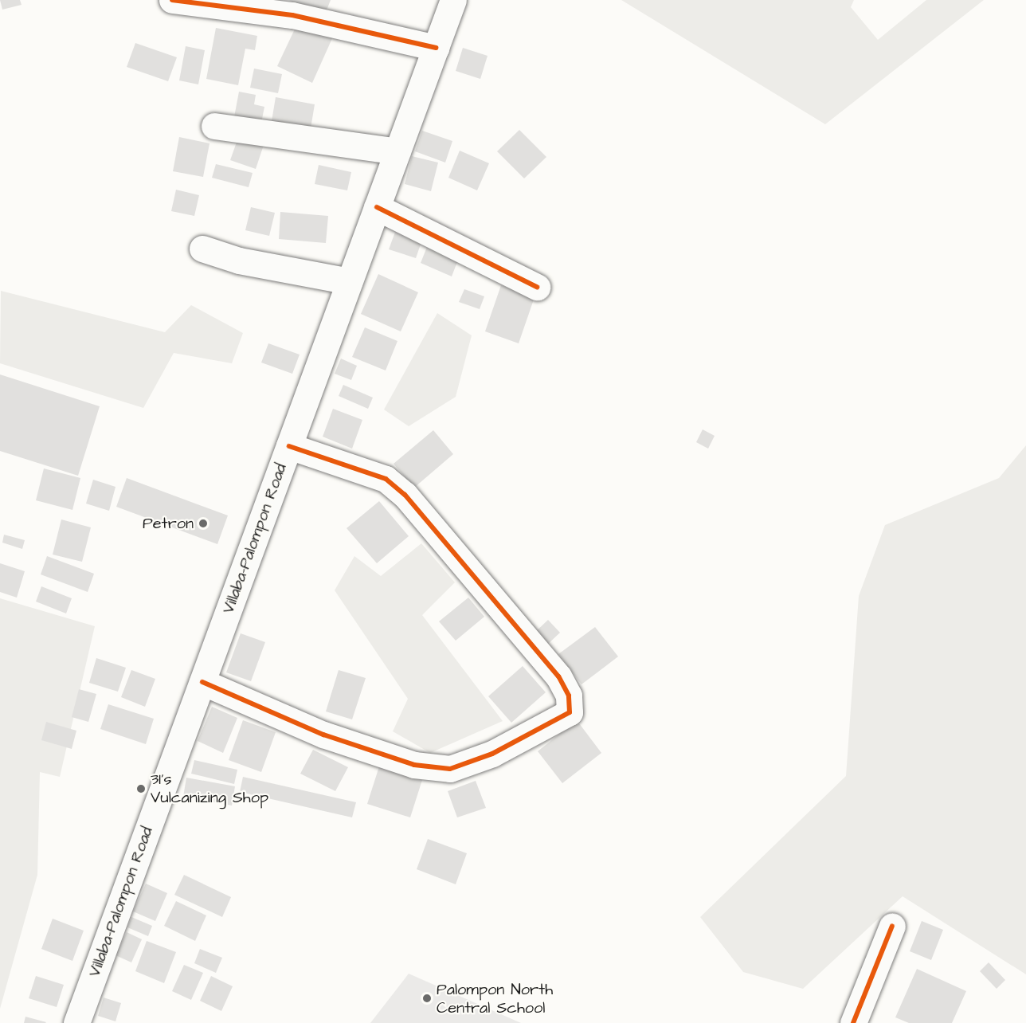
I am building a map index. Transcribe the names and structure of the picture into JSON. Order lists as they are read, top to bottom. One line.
{"streets":{"street":["Villaba-Palompon Road"]},"places":["Petron","3I's Vulcanizing Shop","Palompon North Central School"]}
